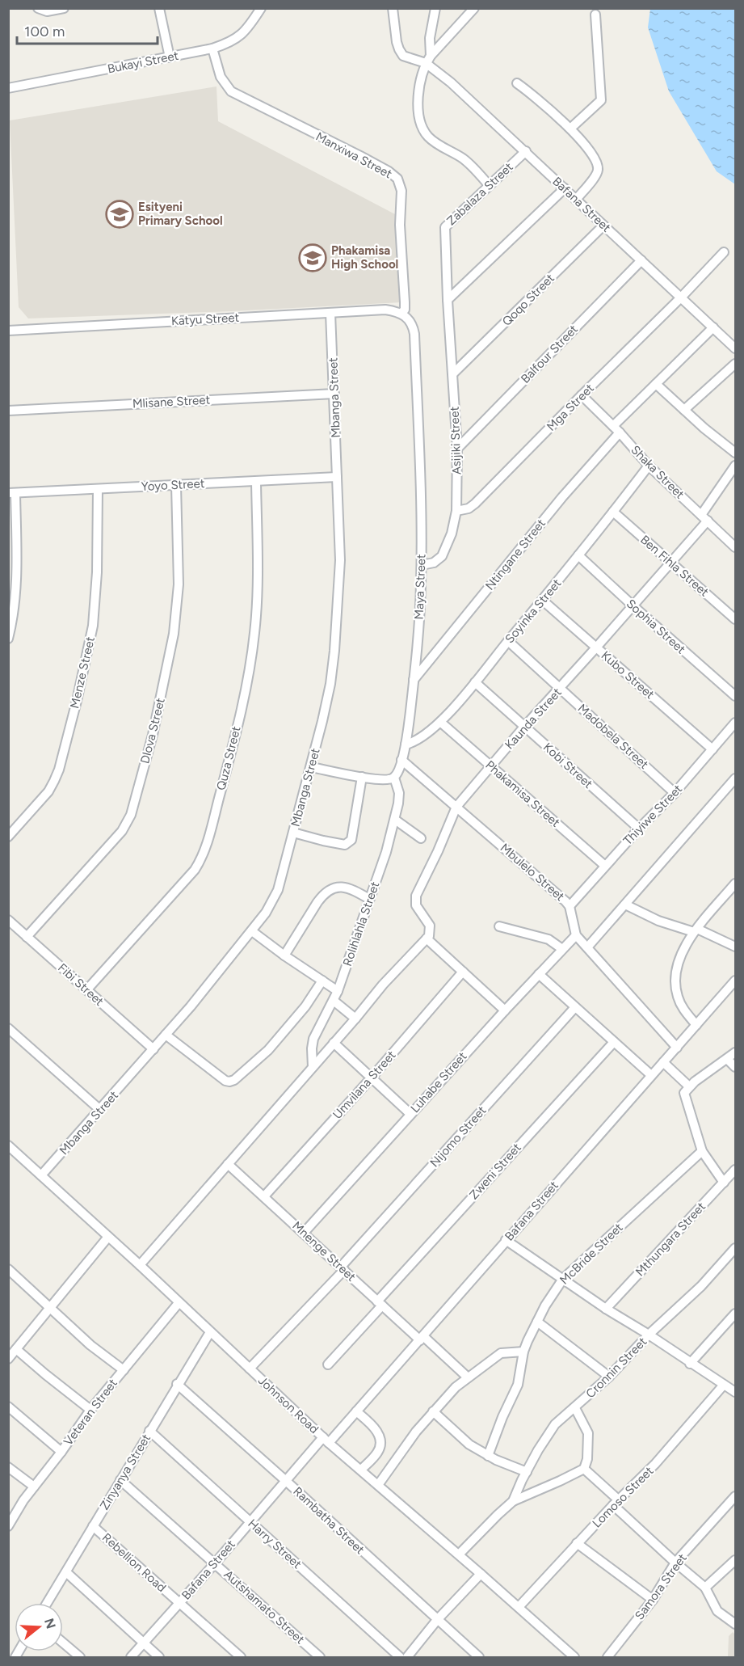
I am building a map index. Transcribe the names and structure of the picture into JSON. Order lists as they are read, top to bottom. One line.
{"streets":{"street":["Bukayi Street","Manxiwa Street","Zabalaza Street","Bafana Street","Qoqo Street","Katyu Street","Balfour Street","Mbanga Street","Mlisane Street","Mga Street","Asijiki Street","Shaka Street","Yoyo Street","Ntingane Street","Ben Fihla Street","Maya Street","Soyinka Street","Sophia Street","Menze Street","Kubo Street","Kaunda Street","Dlova Street","Madobela Street","Quza Street","Kobi Street","Phakamisa Street","Thiyiwe Street","Mbulelo Street","Rolihlahla Street","Fibi Street","Luhabe Street","Umvilana Street","Nijomo Street","Zweni Street","Mthungara Street","Mnenge Street","McBride Street","Cronnin Street","Johnson Road","Veteran Street","Zinyanya Street","Lomoso Street","Rambatha Street","Harry Street","Rebellion Road","Samora Street","Autshamato Street"]},"crossings":[["Bukayi Street","Manxiwa Street"],["Manxiwa Street","Katyu Street"],["Manxiwa Street","Maya Street"],["Zabalaza Street","Bafana Street"],["Zabalaza Street","Asijiki Street"],["Bafana Street","Qoqo Street"],["Bafana Street","Balfour Street"],["Bafana Street","Mga Street"],["Bafana Street","Ntingane Street"],["Bafana Street","Mnenge Street"],["Bafana Street","Johnson Road"],["Bafana Street","Rambatha Street"],["Bafana Street","Harry Street"],["Bafana Street","Rebellion Road"],["Bafana Street","Autshamato Street"],["Qoqo Street","Asijiki Street"],["Katyu Street","Mbanga Street"],["Katyu Street","Maya Street"],["Balfour Street","Asijiki Street"],["Mbanga Street","Mlisane Street"],["Mbanga Street","Yoyo Street"],["Mbanga Street","Fibi Street"],["Mbanga Street","Johnson Road"],["Mga Street","Asijiki Street"],["Mga Street","Shaka Street"],["Asijiki Street","Maya Street"],["Shaka Street","Ntingane Street"],["Shaka Street","Soyinka Street"],["Shaka Street","Kaunda Street"],["Yoyo Street","Menze Street"],["Yoyo Street","Dlova Street"],["Yoyo Street","Quza Street"],["Ntingane Street","Maya Street"],["Ben Fihla Street","Soyinka Street"],["Ben Fihla Street","Kaunda Street"],["Maya Street","Soyinka Street"],["Maya Street","Mbulelo Street"],["Maya Street","Rolihlahla Street"],["Soyinka Street","Sophia Street"],["Soyinka Street","Kubo Street"],["Soyinka Street","Madobela Street"],["Soyinka Street","Kobi Street"],["Soyinka Street","Phakamisa Street"],["Sophia Street","Kaunda Street"],["Kubo Street","Kaunda Street"],["Kubo Street","Thiyiwe Street"],["Kaunda Street","Madobela Street"],["Kaunda Street","Kobi Street"],["Kaunda Street","Phakamisa Street"],["Kaunda Street","Mbulelo Street"],["Dlova Street","Fibi Street"],["Madobela Street","Thiyiwe Street"],["Quza Street","Fibi Street"],["Kobi Street","Thiyiwe Street"],["Phakamisa Street","Thiyiwe Street"],["Thiyiwe Street","Mbulelo Street"],["Mbulelo Street","Luhabe Street"],["Luhabe Street","Mnenge Street"],["Umvilana Street","Mnenge Street"],["Nijomo Street","Mnenge Street"],["Nijomo Street","Johnson Road"],["Zweni Street","Mnenge Street"],["Johnson Road","Veteran Street"],["Johnson Road","Zinyanya Street"],["Johnson Road","Lomoso Street"],["Zinyanya Street","Rambatha Street"],["Zinyanya Street","Harry Street"],["Zinyanya Street","Rebellion Road"],["Zinyanya Street","Autshamato Street"]],"places":{"school or university":["Esityeni Primary School","Phakamisa High School"]},"scale_bar":"100 m","north":"right"}
